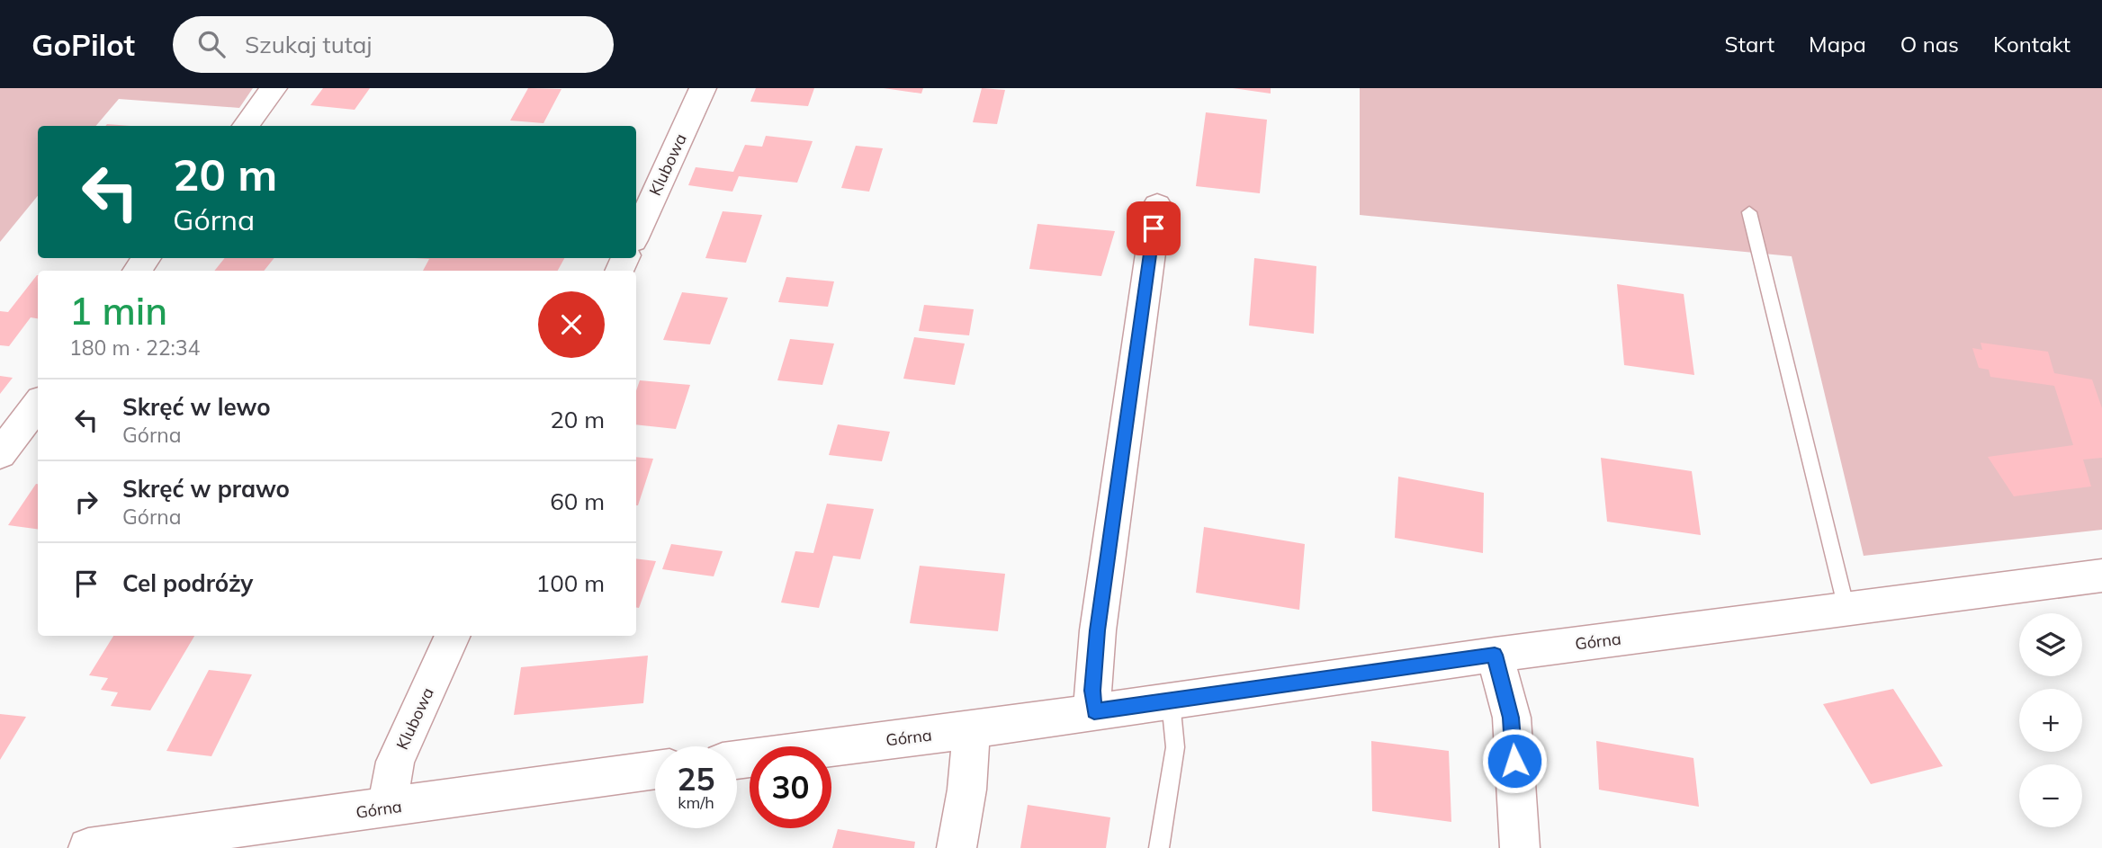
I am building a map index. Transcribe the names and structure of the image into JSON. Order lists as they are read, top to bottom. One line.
{"streets":{"street":["Klubowa","Górna"]},"crossings":[["Klubowa","Górna"]],"page":{"header":"GoPilot","search":"Szukaj tutaj","nav":["Start","Mapa","O nas","Kontakt"],"turn":["20 m","Górna"],"heading":["1 min","180 m · 22:34"],"list":[{"name":"Skręć w lewo","note":"Górna","value":"20 m"},{"name":"Skręć w prawo","note":"Górna","value":"60 m"},{"name":"Cel podróży","value":"100 m"}],"map_buttons":["+","−"],"speed":"25 km/h","limit":"30"}}
